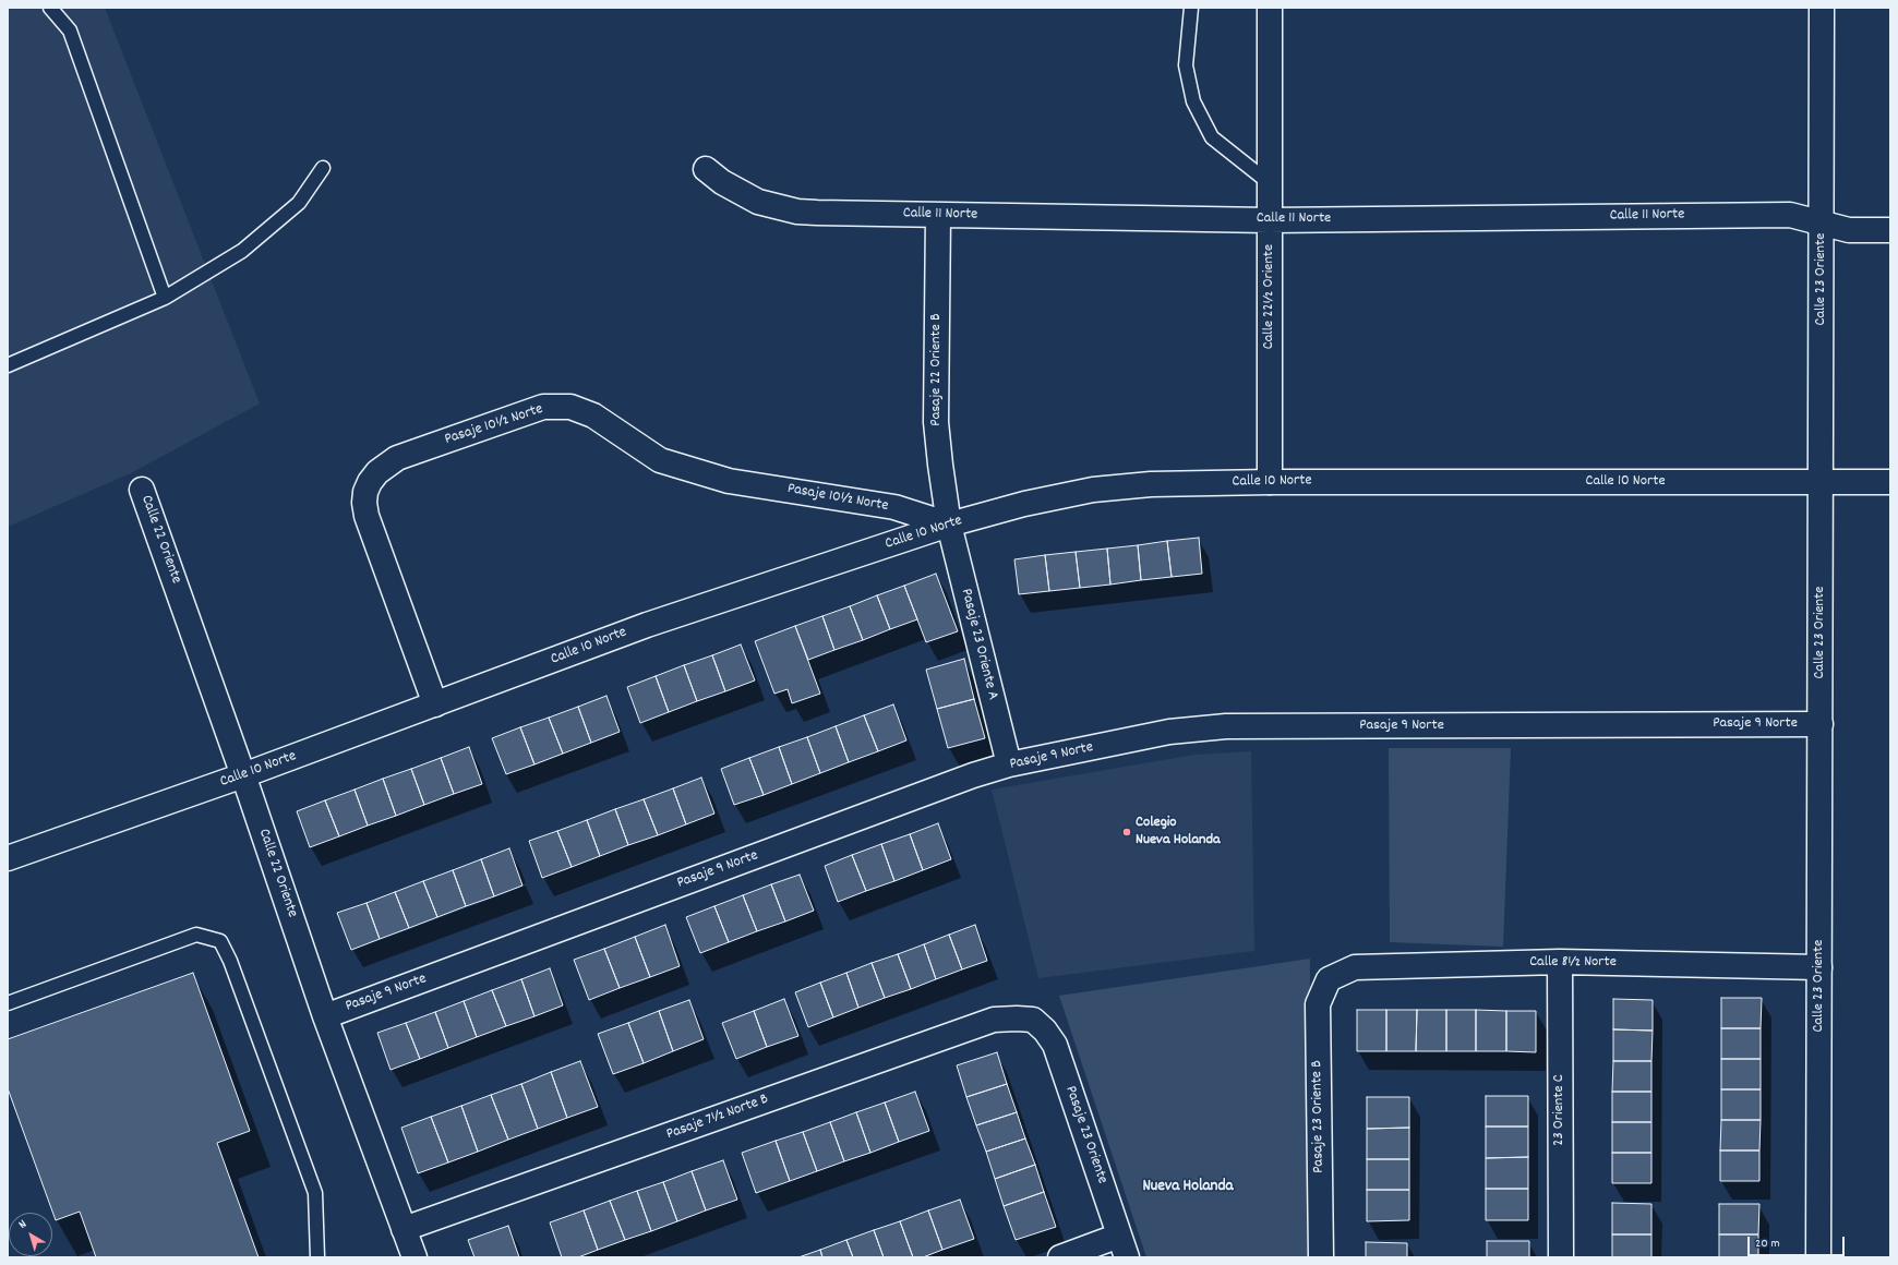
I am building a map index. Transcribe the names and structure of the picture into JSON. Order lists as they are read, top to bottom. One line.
{"streets":{"street":["Calle 11 Norte","Calle 23 Oriente","Calle 22½ Oriente","Pasaje 22 Oriente B","Pasaje 10½ Norte","Calle 10 Norte","Calle 22 Oriente","Pasaje 23 Oriente A","Pasaje 9 Norte","Calle 8½ Norte","23 Oriente C","Pasaje 23 Oriente B","Pasaje 7½ Norte B","Pasaje 23 Oriente"]},"crossings":[["Calle 11 Norte","Calle 23 Oriente"],["Calle 11 Norte","Calle 22½ Oriente"],["Calle 11 Norte","Pasaje 22 Oriente B"],["Calle 23 Oriente","Calle 10 Norte"],["Calle 23 Oriente","Pasaje 9 Norte"],["Calle 23 Oriente","Calle 8½ Norte"],["Calle 22½ Oriente","Calle 10 Norte"],["Pasaje 22 Oriente B","Pasaje 10½ Norte"],["Pasaje 22 Oriente B","Calle 10 Norte"],["Pasaje 22 Oriente B","Pasaje 23 Oriente A"],["Pasaje 10½ Norte","Calle 10 Norte"],["Pasaje 10½ Norte","Pasaje 23 Oriente A"],["Calle 10 Norte","Calle 22 Oriente"],["Calle 10 Norte","Pasaje 23 Oriente A"],["Calle 22 Oriente","Pasaje 9 Norte"],["Calle 22 Oriente","Pasaje 7½ Norte B"],["Pasaje 23 Oriente A","Pasaje 9 Norte"],["Calle 8½ Norte","23 Oriente C"],["Calle 8½ Norte","Pasaje 23 Oriente B"],["Pasaje 7½ Norte B","Pasaje 23 Oriente"]],"districts":["Nueva Holanda"],"places":["Colegio Nueva Holanda"],"scale_bar":"20 m","north":"top left"}
